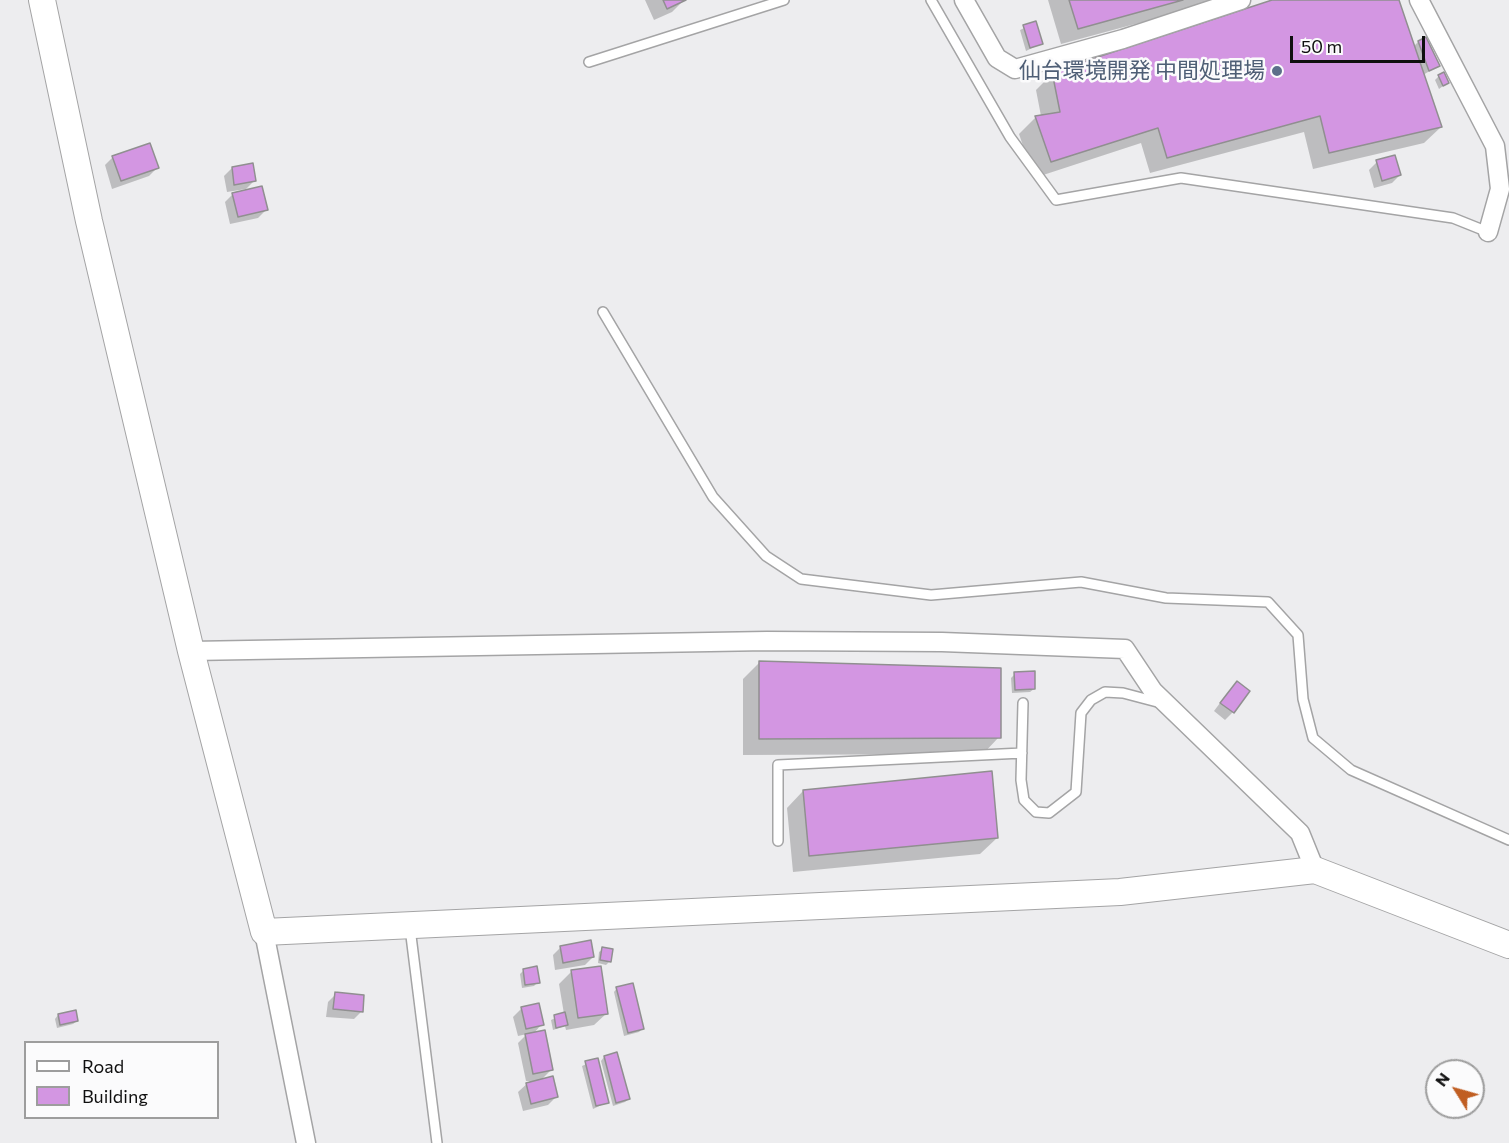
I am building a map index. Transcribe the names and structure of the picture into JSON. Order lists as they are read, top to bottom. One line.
{"places":["仙台環境開発 中間処理場"],"legend":["Road","Building"],"scale_bar":"50 m","north":"top left"}
